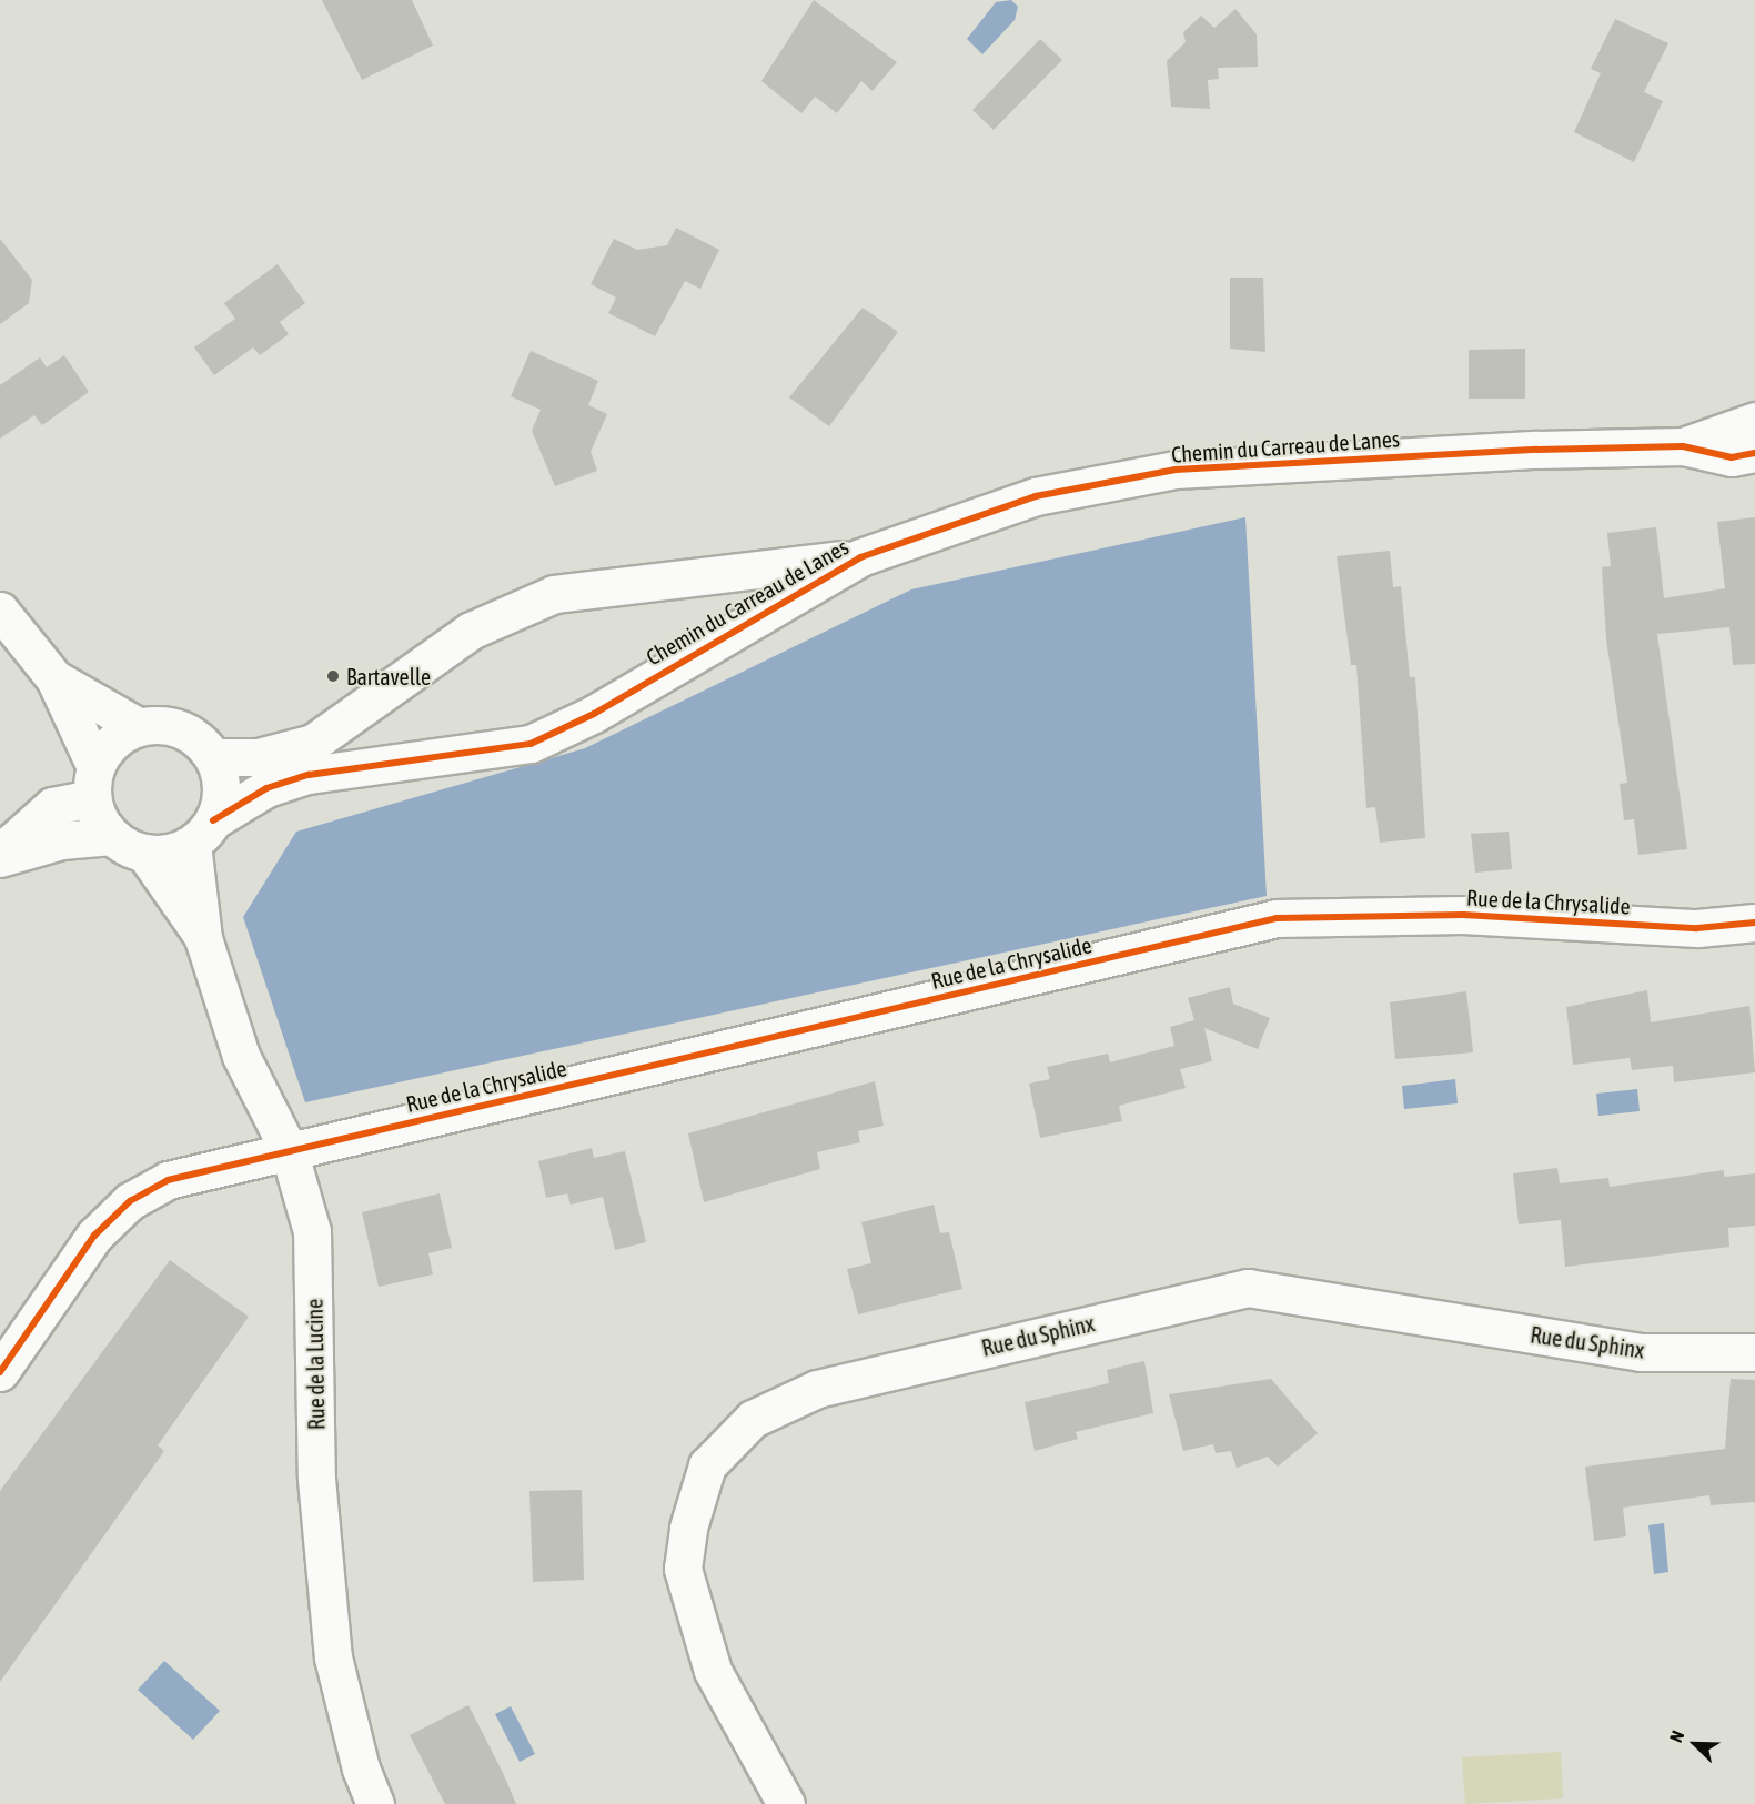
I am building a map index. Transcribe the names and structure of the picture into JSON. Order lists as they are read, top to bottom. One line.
{"streets":{"street":["Chemin du Carreau de Lanes","Rue de la Chrysalide","Rue du Sphinx","Rue de la Lucine"]},"crossings":[["Chemin du Carreau de Lanes","Rue de la Lucine"],["Rue de la Chrysalide","Rue de la Lucine"]],"places":["Bartavelle"],"north":"top left"}
